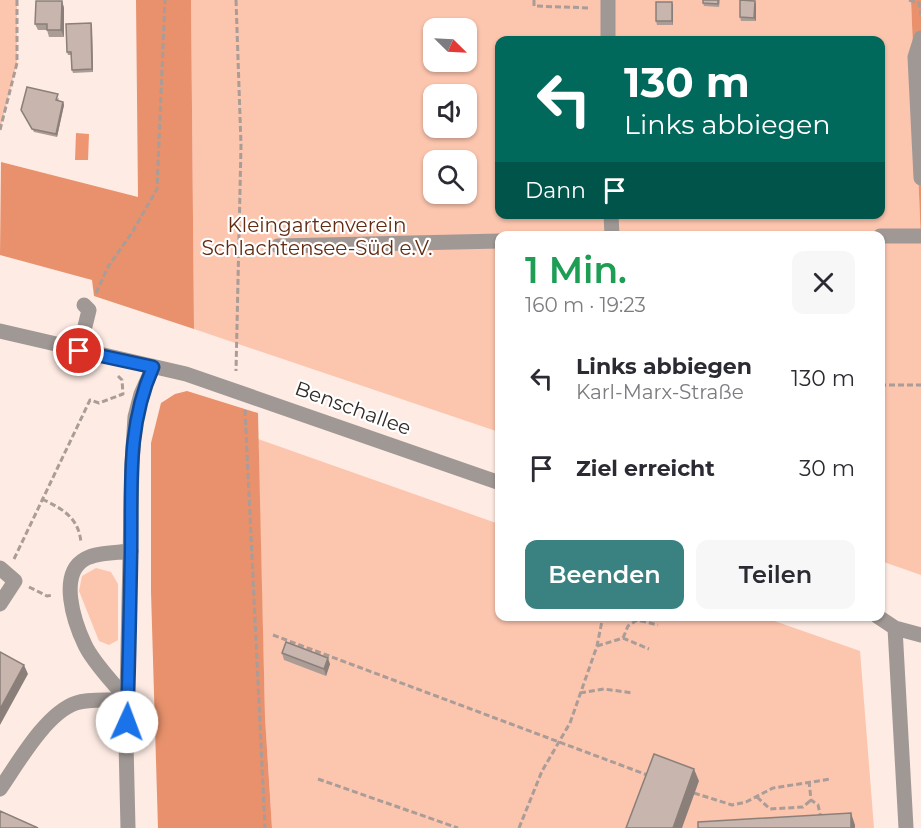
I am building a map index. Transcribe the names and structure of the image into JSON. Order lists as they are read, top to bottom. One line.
{"streets":{"street":["Benschallee"]},"parks":["Kleingartenverein Schlachtensee-Süd e.V."],"north":"bottom right","page":{"turn":["130 m","Links abbiegen"],"then":"Dann","heading":["1 Min.","160 m · 19:23"],"list":[{"name":"Links abbiegen","note":"Karl-Marx-Straße","value":"130 m"},{"name":"Ziel erreicht","value":"30 m"}],"buttons":["Beenden","Teilen"]}}
